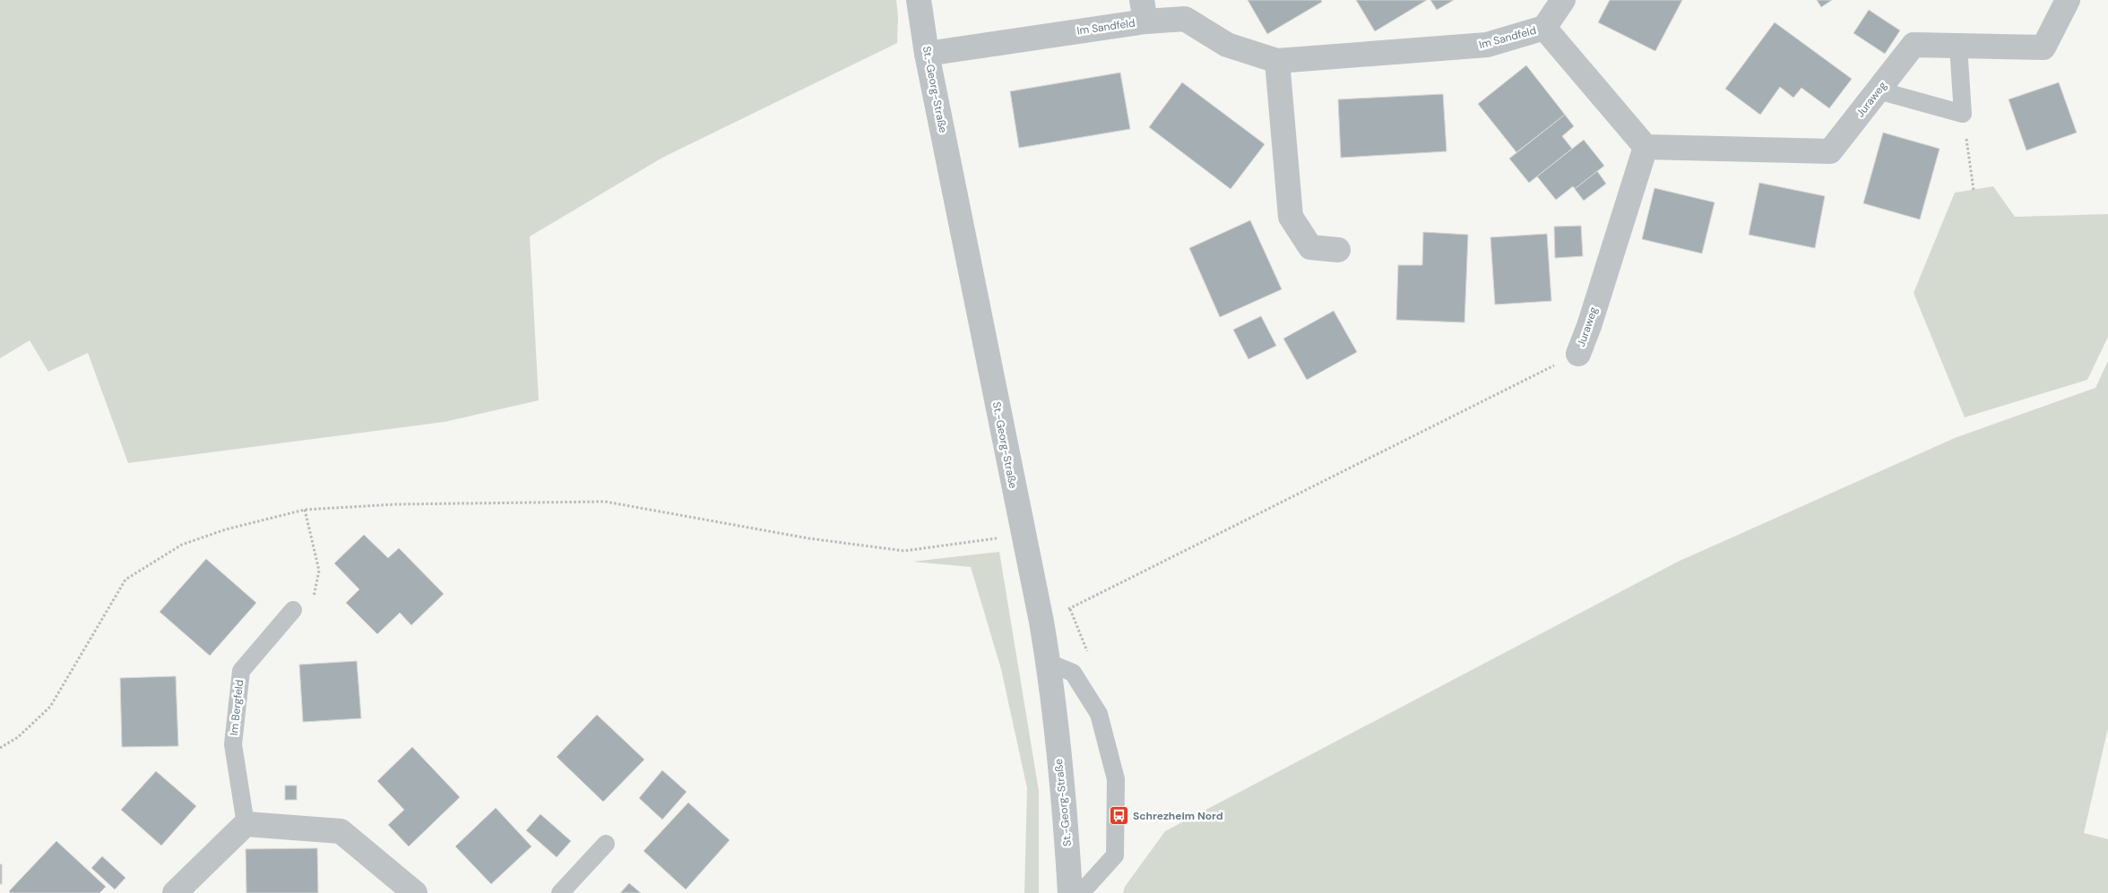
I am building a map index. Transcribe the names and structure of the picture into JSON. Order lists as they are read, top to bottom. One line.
{"streets":{"street":["Im Sandfeld","St.-Georg-Straße","Juraweg"],"lane":["Im Bergfeld"]},"crossings":[["Im Sandfeld","St.-Georg-Straße"]],"places":{"bus stop":["Schrezheim Nord"]}}
